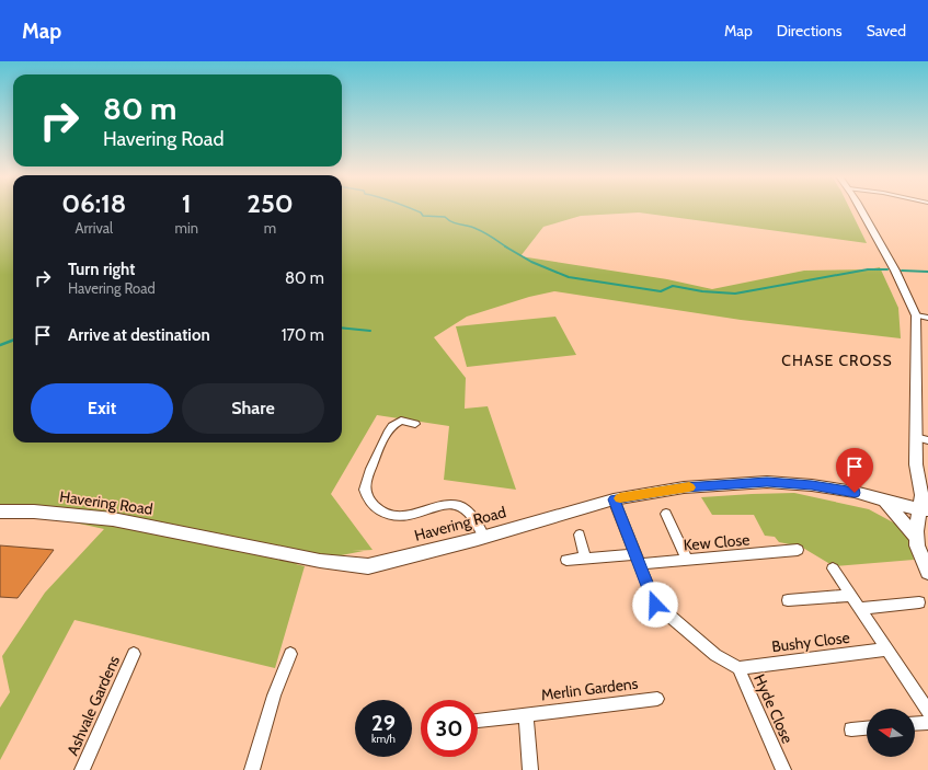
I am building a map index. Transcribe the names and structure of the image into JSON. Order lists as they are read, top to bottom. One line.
{"streets":{"main road":["Havering Road"],"street":["Kew Close","Bushy Close","Merlin Gardens","Ashvale Gardens","Hyde Close"]},"crossings":[["Havering Road","Hyde Close"],["Kew Close","Hyde Close"],["Bushy Close","Hyde Close"]],"districts":["CHASE CROSS"],"north":"left","page":{"header":"Map","nav":["Map","Directions","Saved"],"turn":["80 m","Havering Road"],"eta":["06:18","Arrival","1","min","250","m"],"list":[{"name":"Turn right","note":"Havering Road","value":"80 m"},{"name":"Arrive at destination","value":"170 m"}],"buttons":["Exit","Share"],"speed":"29 km/h","limit":"30"}}
